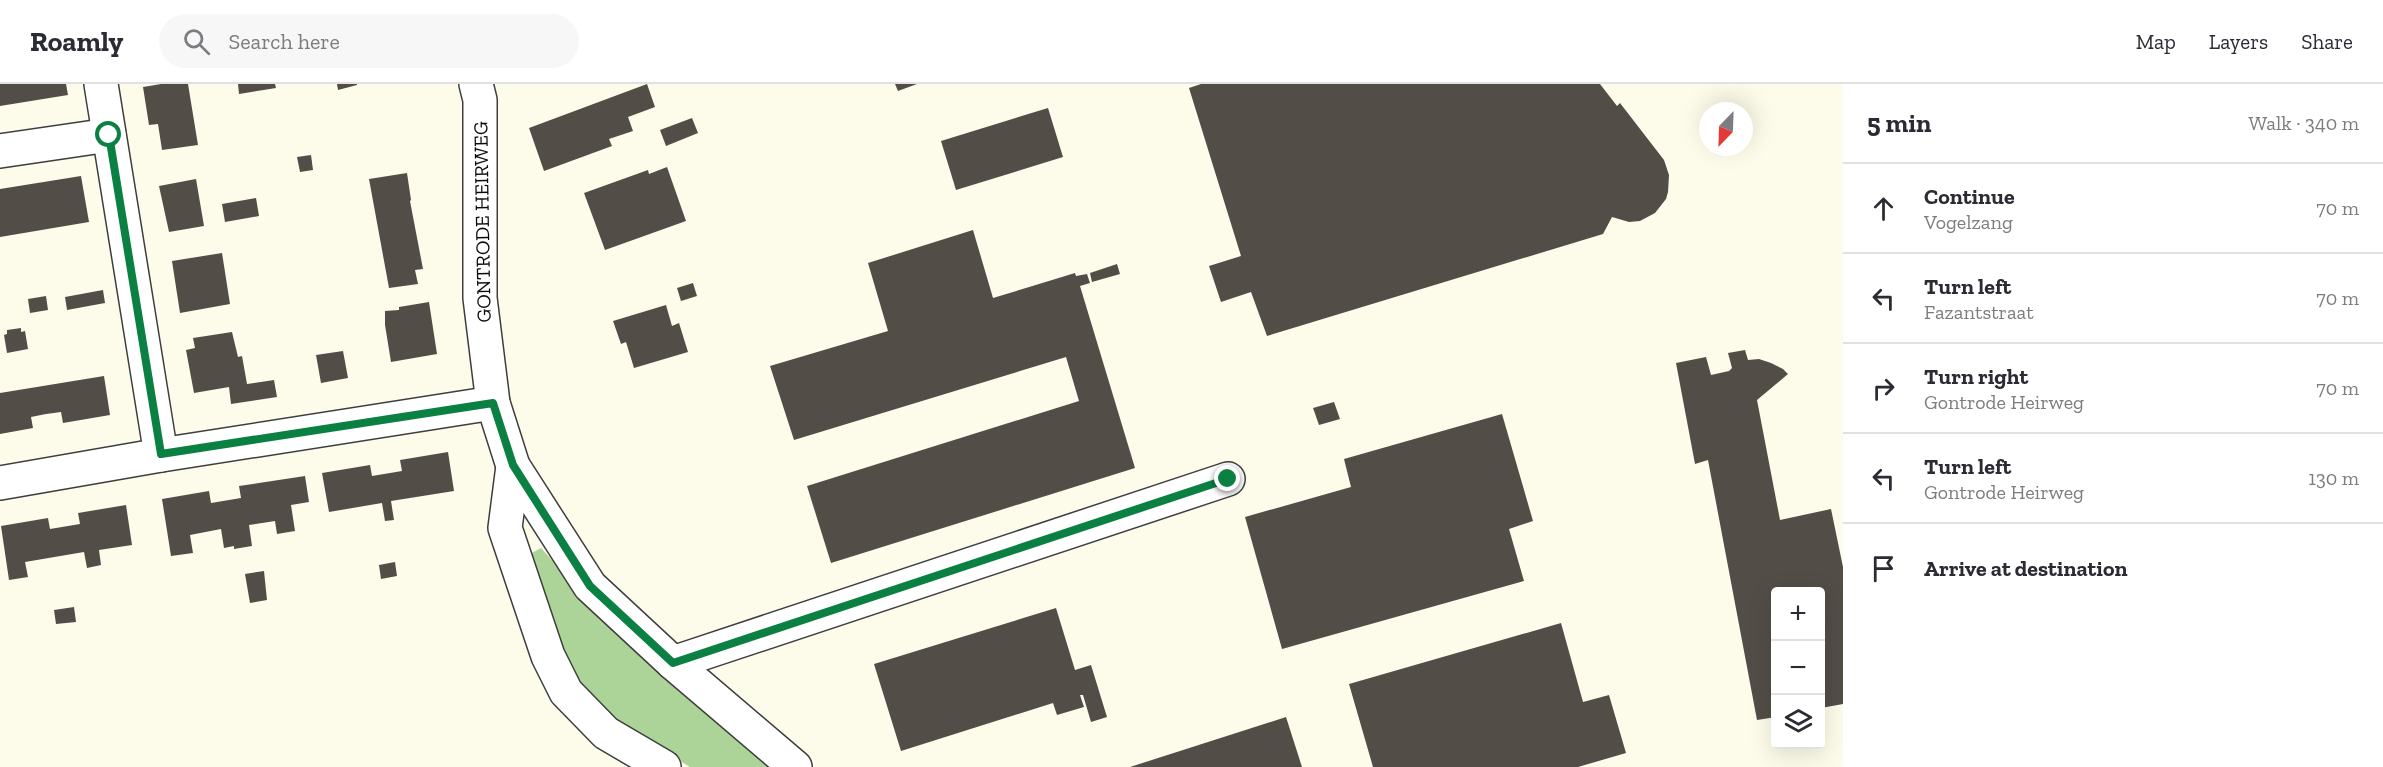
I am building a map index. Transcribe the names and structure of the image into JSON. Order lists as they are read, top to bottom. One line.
{"streets":{"street":["GONTRODE HEIRWEG"]},"north":"bottom left","page":{"header":"Roamly","search":"Search here","nav":["Map","Layers","Share"],"heading":["5 min","Walk · 340 m"],"list":[["Continue","Vogelzang","70 m"],["Turn left","Fazantstraat","70 m"],["Turn right","Gontrode Heirweg","70 m"],["Turn left","Gontrode Heirweg","130 m"],"Arrive at destination"],"map_buttons":["+","−"]}}
